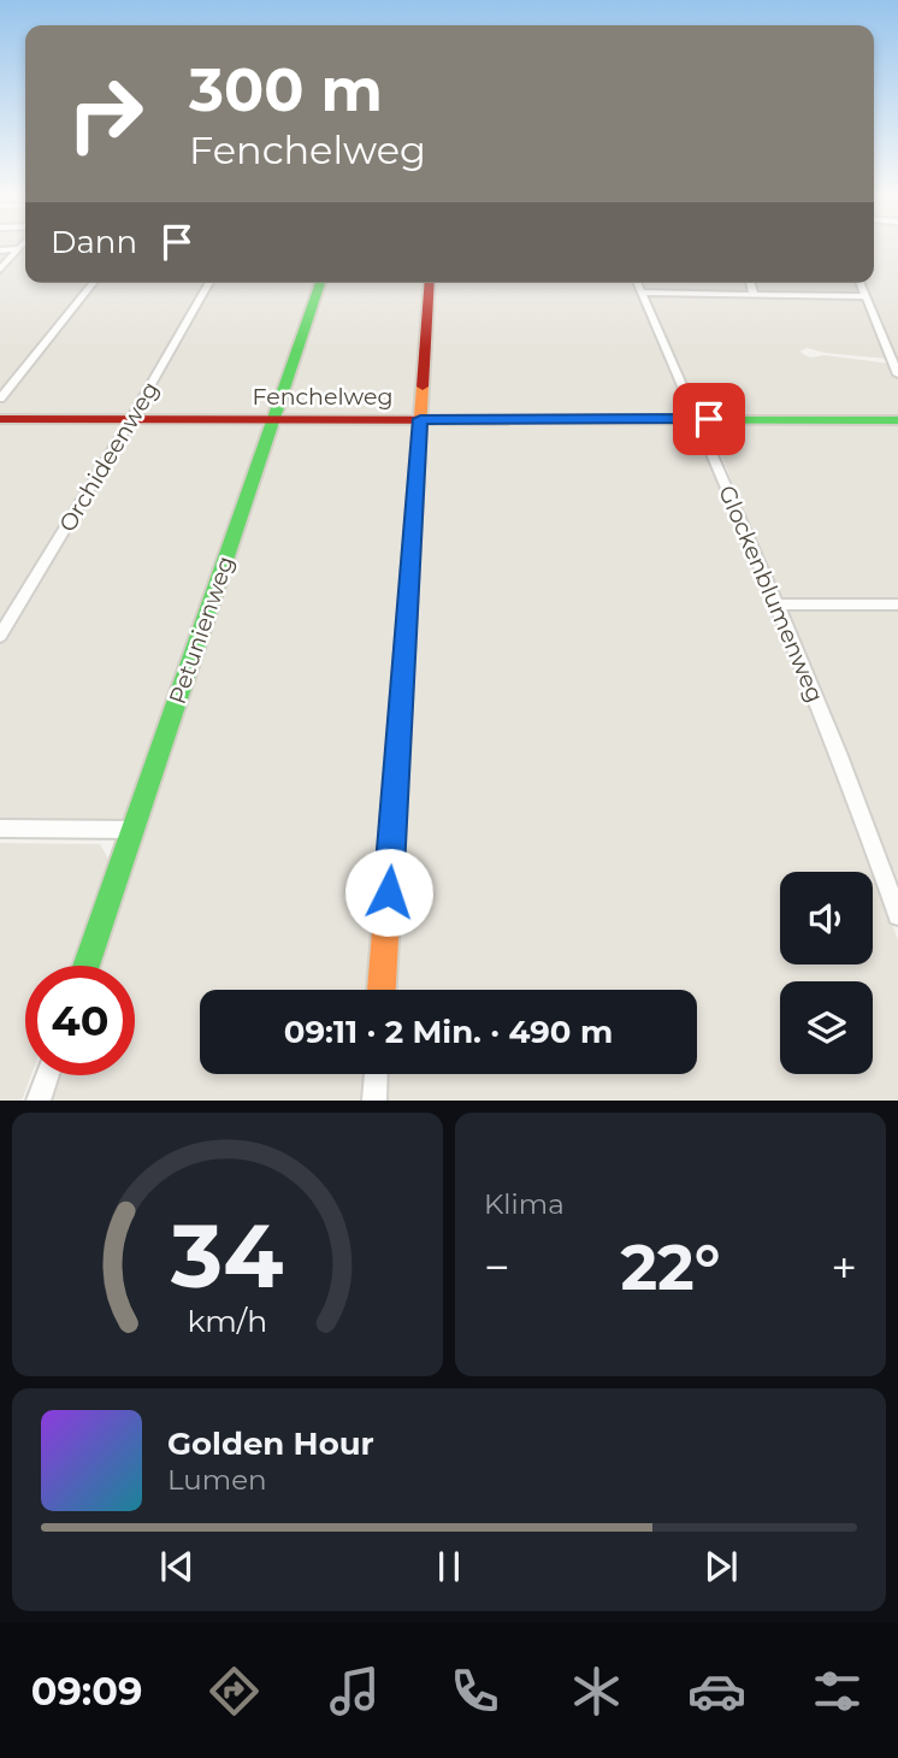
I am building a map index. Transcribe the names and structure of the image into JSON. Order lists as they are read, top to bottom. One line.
{"streets":{"street":["Fenchelweg","Orchideenweg","Glockenblumenweg","Petunienweg"]},"crossings":[["Fenchelweg","Orchideenweg"],["Fenchelweg","Glockenblumenweg"],["Fenchelweg","Petunienweg"]],"page":{"turn":["300 m","Fenchelweg"],"then":"Dann","limit":"40","trip":"09:11 · 2 Min. · 490 m","tile":"Klima","heat":["−","22°","+"],"song":["Golden Hour","Lumen"],"tabs":"09:09","gauge":["34","km/h"]}}
